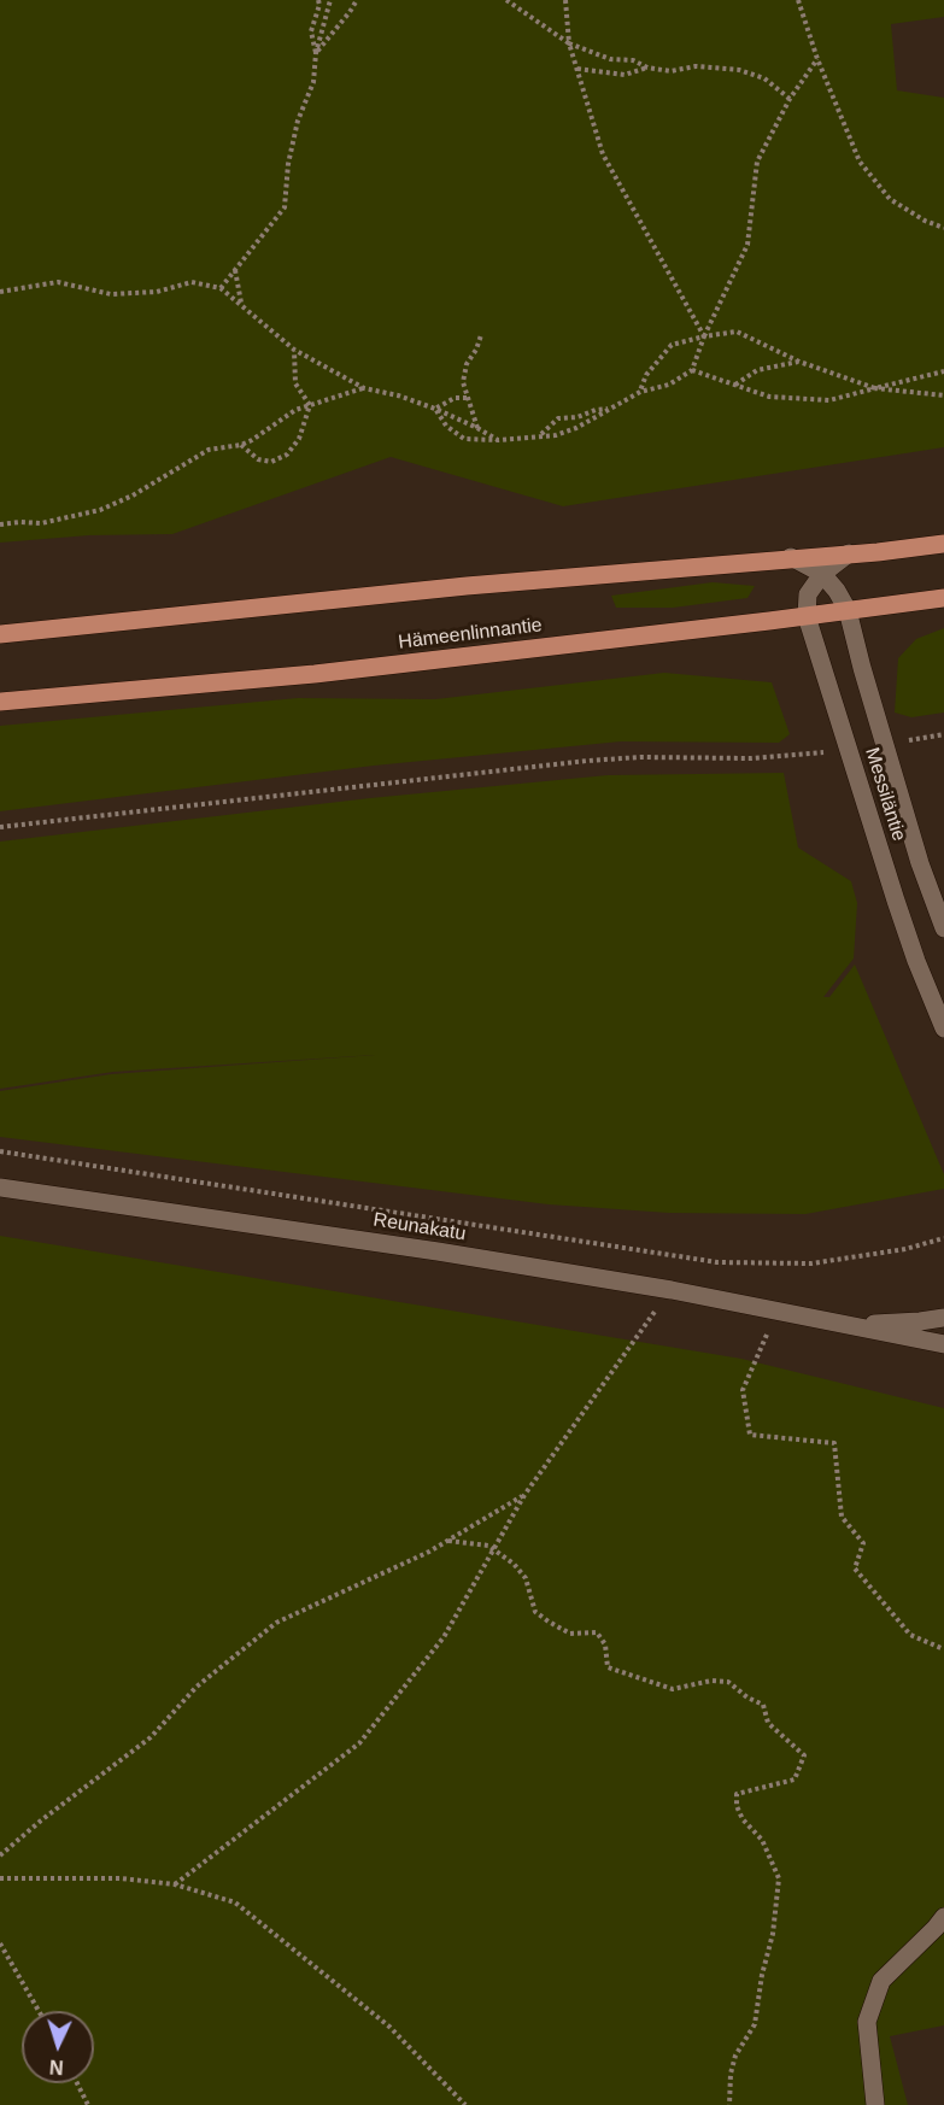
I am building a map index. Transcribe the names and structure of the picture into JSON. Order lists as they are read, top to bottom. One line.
{"streets":{"main road":["Hämeenlinnantie"],"street":["Messiläntie","Reunakatu"]},"crossings":[["Hämeenlinnantie","Messiläntie"]],"north":"bottom"}
